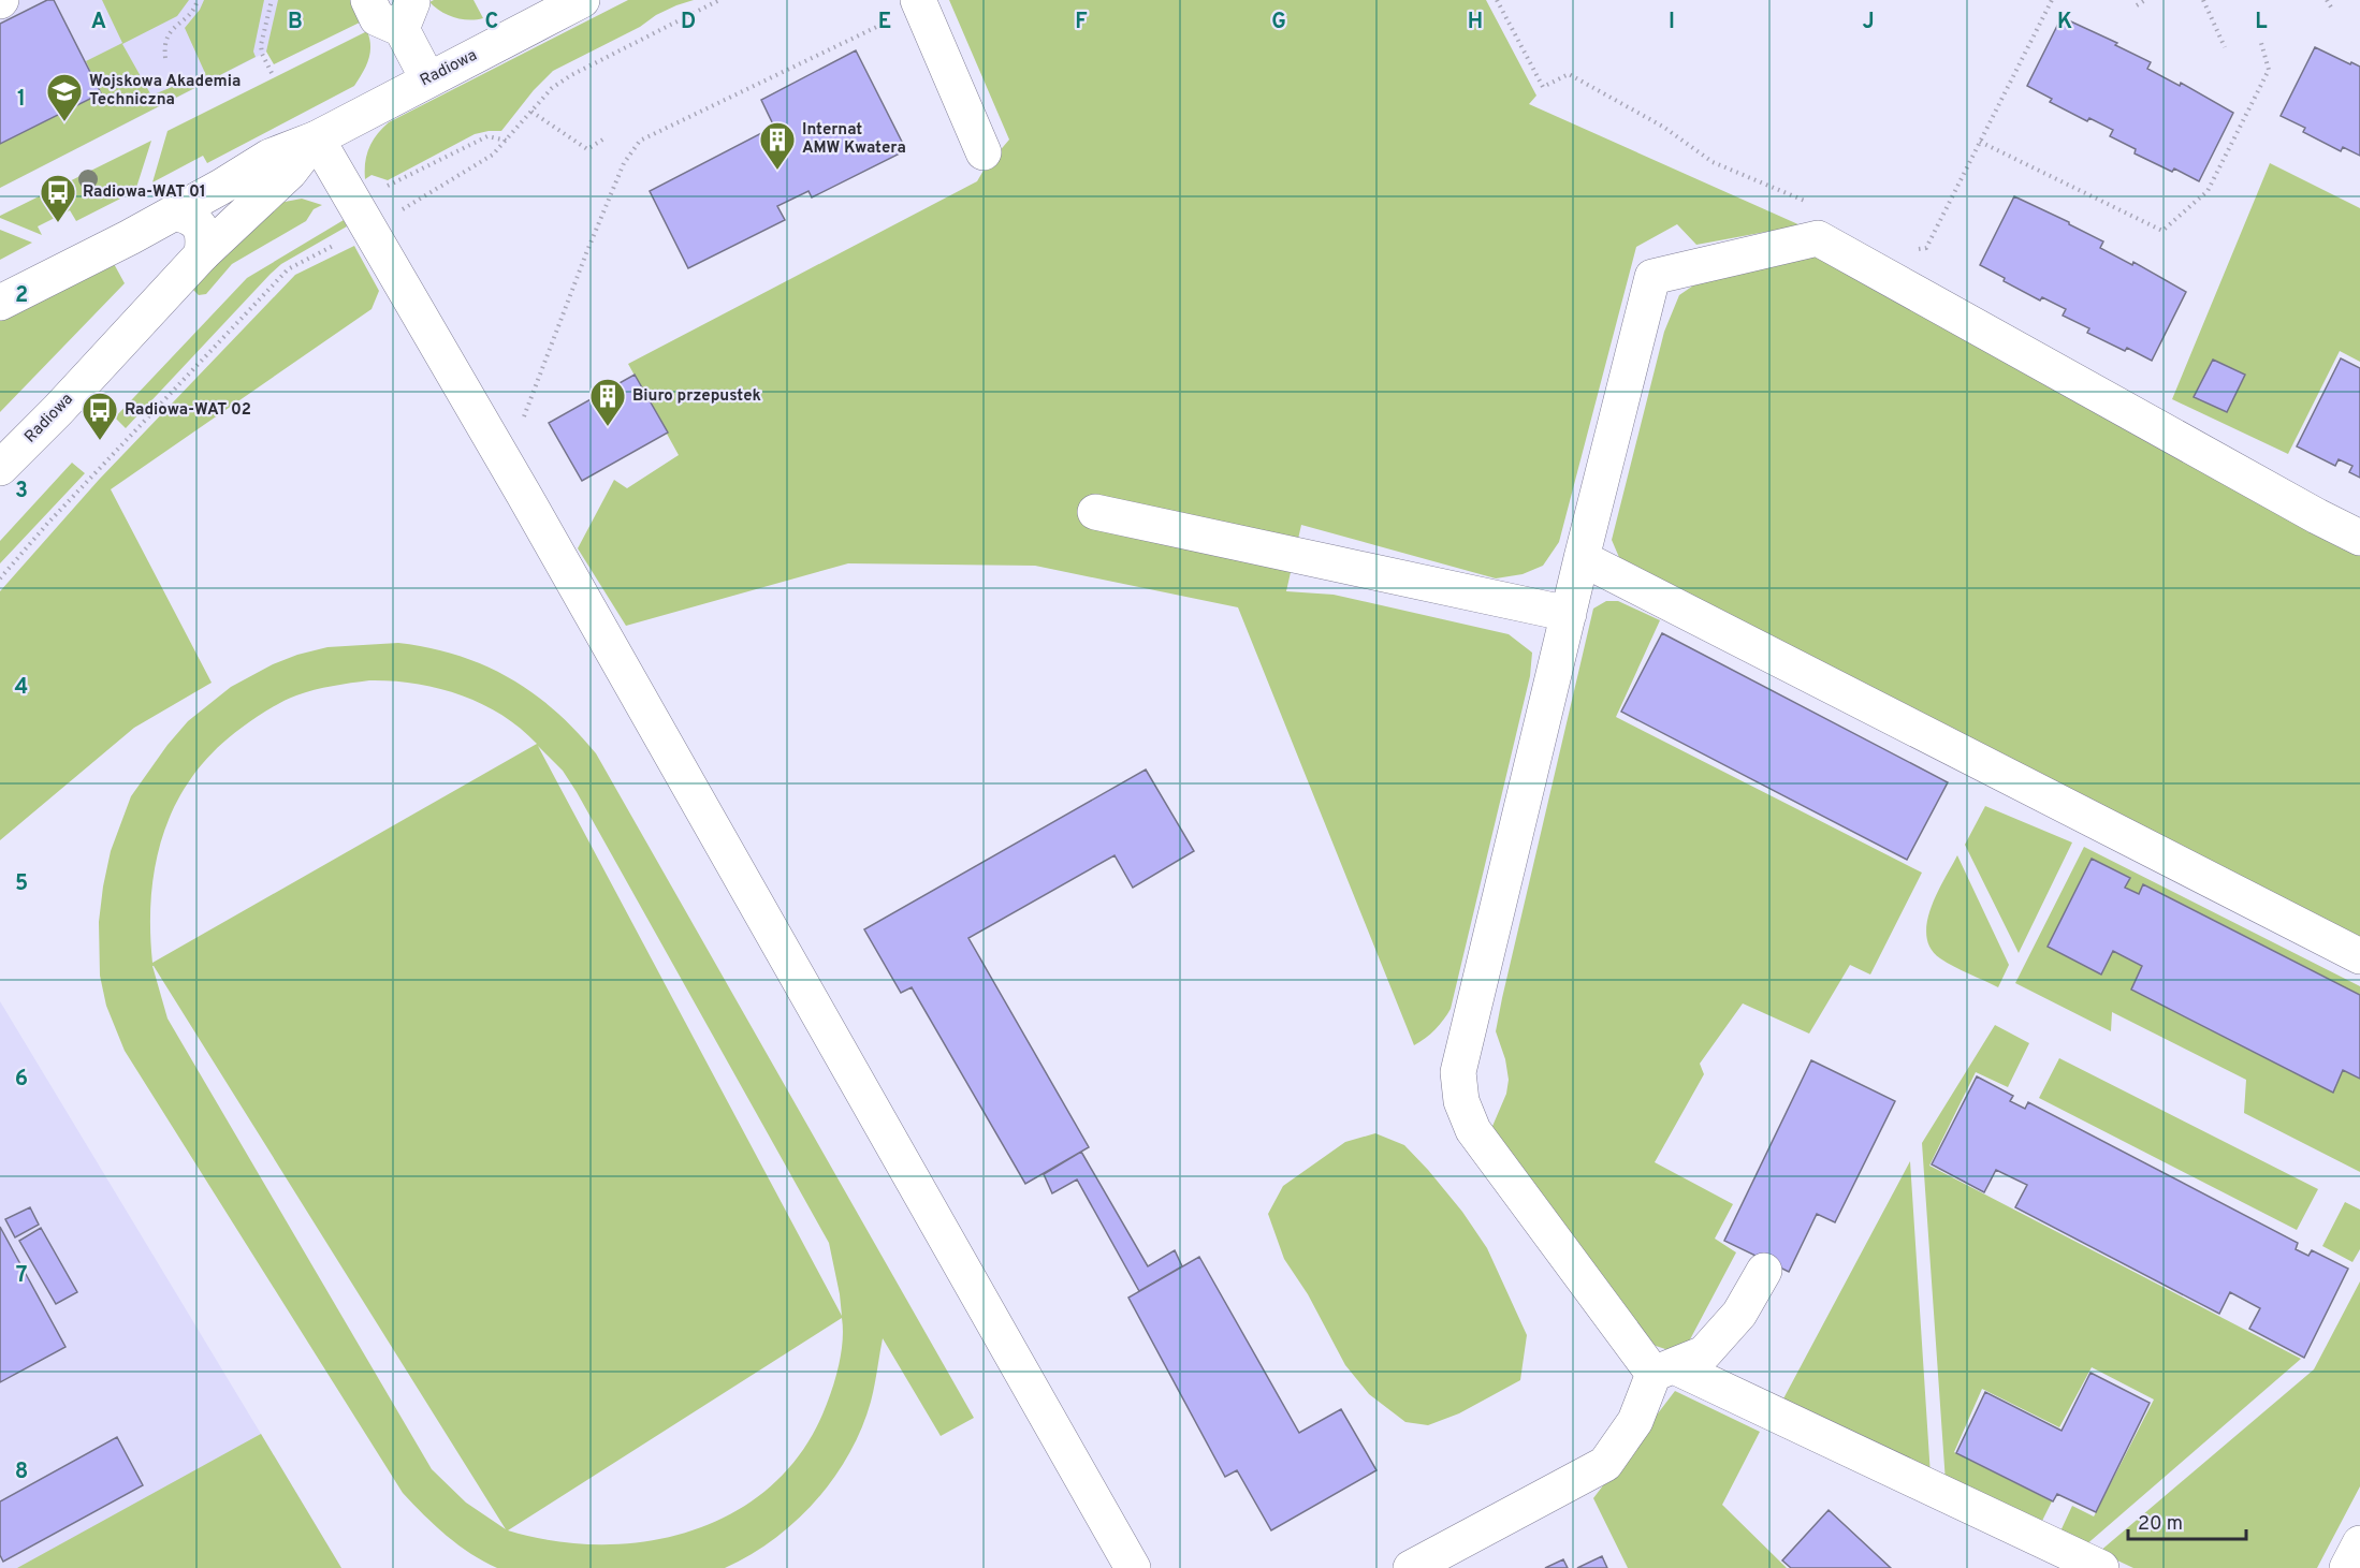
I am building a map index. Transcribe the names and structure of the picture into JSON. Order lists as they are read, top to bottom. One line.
{"streets":{"main road":["Radiowa"]},"places":{"school or university":["Wojskowa Akademia Techniczna"],"building":["Internat AMW Kwatera","Biuro przepustek"],"bus stop":["Radiowa-WAT 01","Radiowa-WAT 02"]},"scale_bar":"20 m","grid":{"columns":["A","B","C","D","E","F","G","H","I","J","K","L"],"rows":["1","2","3","4","5","6","7","8"]}}
